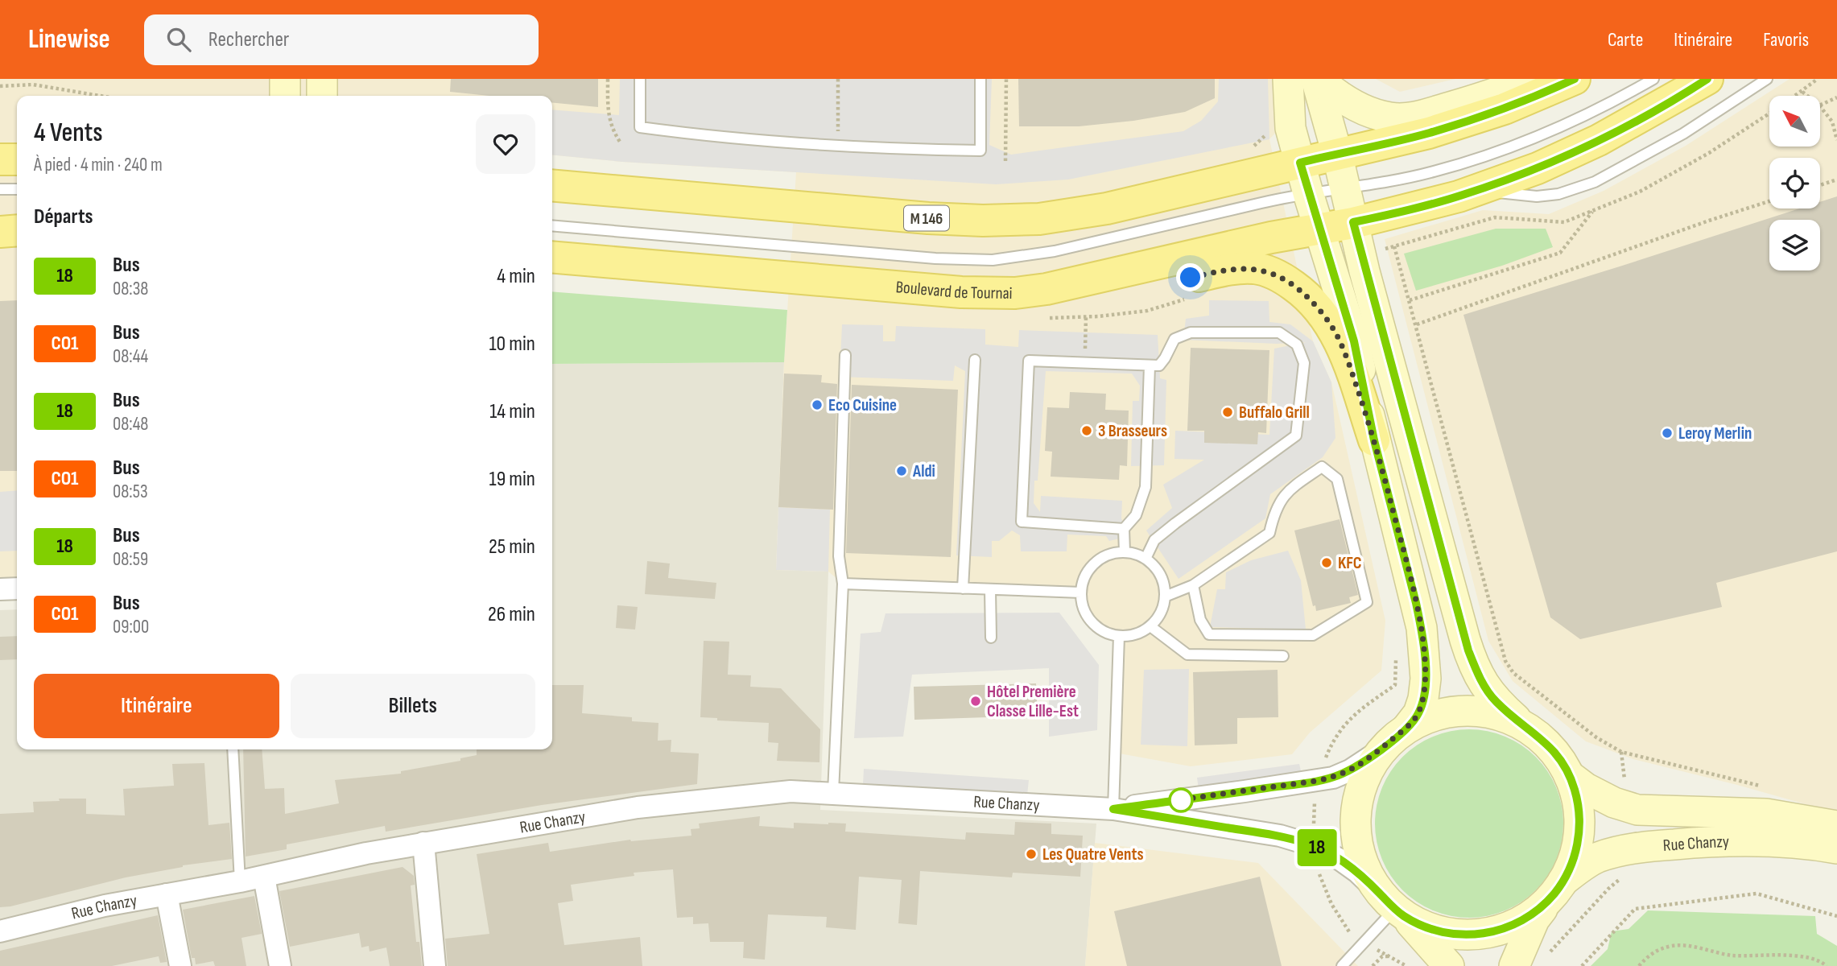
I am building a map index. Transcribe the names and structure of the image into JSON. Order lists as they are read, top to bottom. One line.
{"streets":{"main road":["M 146","Boulevard de Tournai","Rue Chanzy"]},"places":["Eco Cuisine","Buffalo Grill","3 Brasseurs","Leroy Merlin","Aldi","KFC","Hôtel Première Classe Lille-Est","Les Quatre Vents"],"lines":["bus line 18"],"north":"top left","page":{"header":"Linewise","search":"Rechercher","nav":["Carte","Itinéraire","Favoris"],"on_map":"18","heading":[["4 Vents","À pied · 4 min · 240 m"],"Départs"],"list":[{"mark":"18","name":"Bus","note":"08:38","value":"4 min"},{"mark":"CO1","name":"Bus","note":"08:44","value":"10 min"},{"mark":"18","name":"Bus","note":"08:48","value":"14 min"},{"mark":"CO1","name":"Bus","note":"08:53","value":"19 min"},{"mark":"18","name":"Bus","note":"08:59","value":"25 min"},{"mark":"CO1","name":"Bus","note":"09:00","value":"26 min"}],"buttons":["Itinéraire","Billets"]}}
